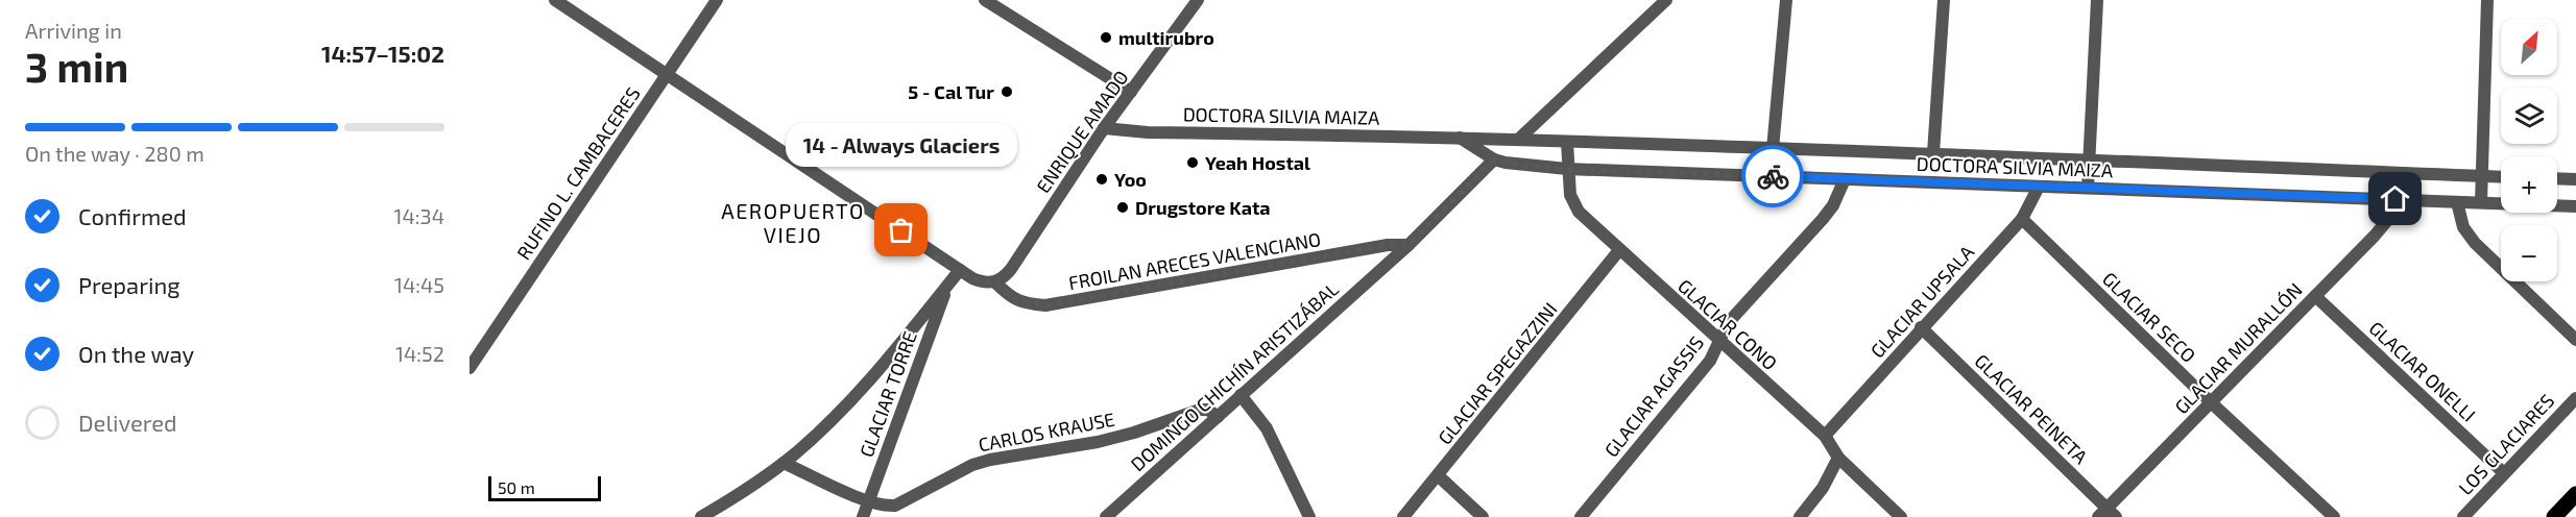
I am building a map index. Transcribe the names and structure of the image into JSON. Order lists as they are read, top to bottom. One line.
{"streets":{"street":["DOCTORA SILVIA MAIZA","ENRIQUE AMADO","RUFINO L. CAMBACERES","FROILAN ARECES VALENCIANO","GLACIAR UPSALA","GLACIAR SECO","GLACIAR CONO","GLACIAR MURALLÓN","GLACIAR ONELLI","GLACIAR SPEGAZZINI","DOMINGO CHICHÍN ARISTIZÁBAL","GLACIAR TORRE","GLACIAR AGASSIS","GLACIAR PEINETA","CARLOS KRAUSE","LOS GLACIARES"]},"crossings":[["DOCTORA SILVIA MAIZA","ENRIQUE AMADO"],["DOCTORA SILVIA MAIZA","GLACIAR UPSALA"],["DOCTORA SILVIA MAIZA","GLACIAR CONO"],["DOCTORA SILVIA MAIZA","GLACIAR MURALLÓN"],["DOCTORA SILVIA MAIZA","DOMINGO CHICHÍN ARISTIZÁBAL"],["DOCTORA SILVIA MAIZA","GLACIAR AGASSIS"],["ENRIQUE AMADO","FROILAN ARECES VALENCIANO"],["FROILAN ARECES VALENCIANO","DOMINGO CHICHÍN ARISTIZÁBAL"],["GLACIAR UPSALA","GLACIAR SECO"],["GLACIAR UPSALA","GLACIAR CONO"],["GLACIAR UPSALA","GLACIAR PEINETA"],["GLACIAR SECO","GLACIAR MURALLÓN"],["GLACIAR CONO","GLACIAR SPEGAZZINI"],["GLACIAR CONO","GLACIAR AGASSIS"],["GLACIAR MURALLÓN","GLACIAR ONELLI"],["GLACIAR MURALLÓN","GLACIAR PEINETA"],["GLACIAR ONELLI","LOS GLACIARES"],["DOMINGO CHICHÍN ARISTIZÁBAL","CARLOS KRAUSE"],["GLACIAR TORRE","CARLOS KRAUSE"]],"districts":["AEROPUERTO VIEJO"],"places":["multirubro","5 - Cal Tur","Yeah Hostal","Yoo","Drugstore Kata","14 - Always Glaciers"],"scale_bar":"50 m","north":"top right","page":{"heading":["3 min","Arriving in","14:57–15:02"],"map_buttons":["+","−"],"bar":"On the way · 280 m","bubble":"14 - Always Glaciers","list":[["Confirmed","14:34"],["Preparing","14:45"],["On the way","14:52"],"Delivered"],"scale":"50 m"}}
